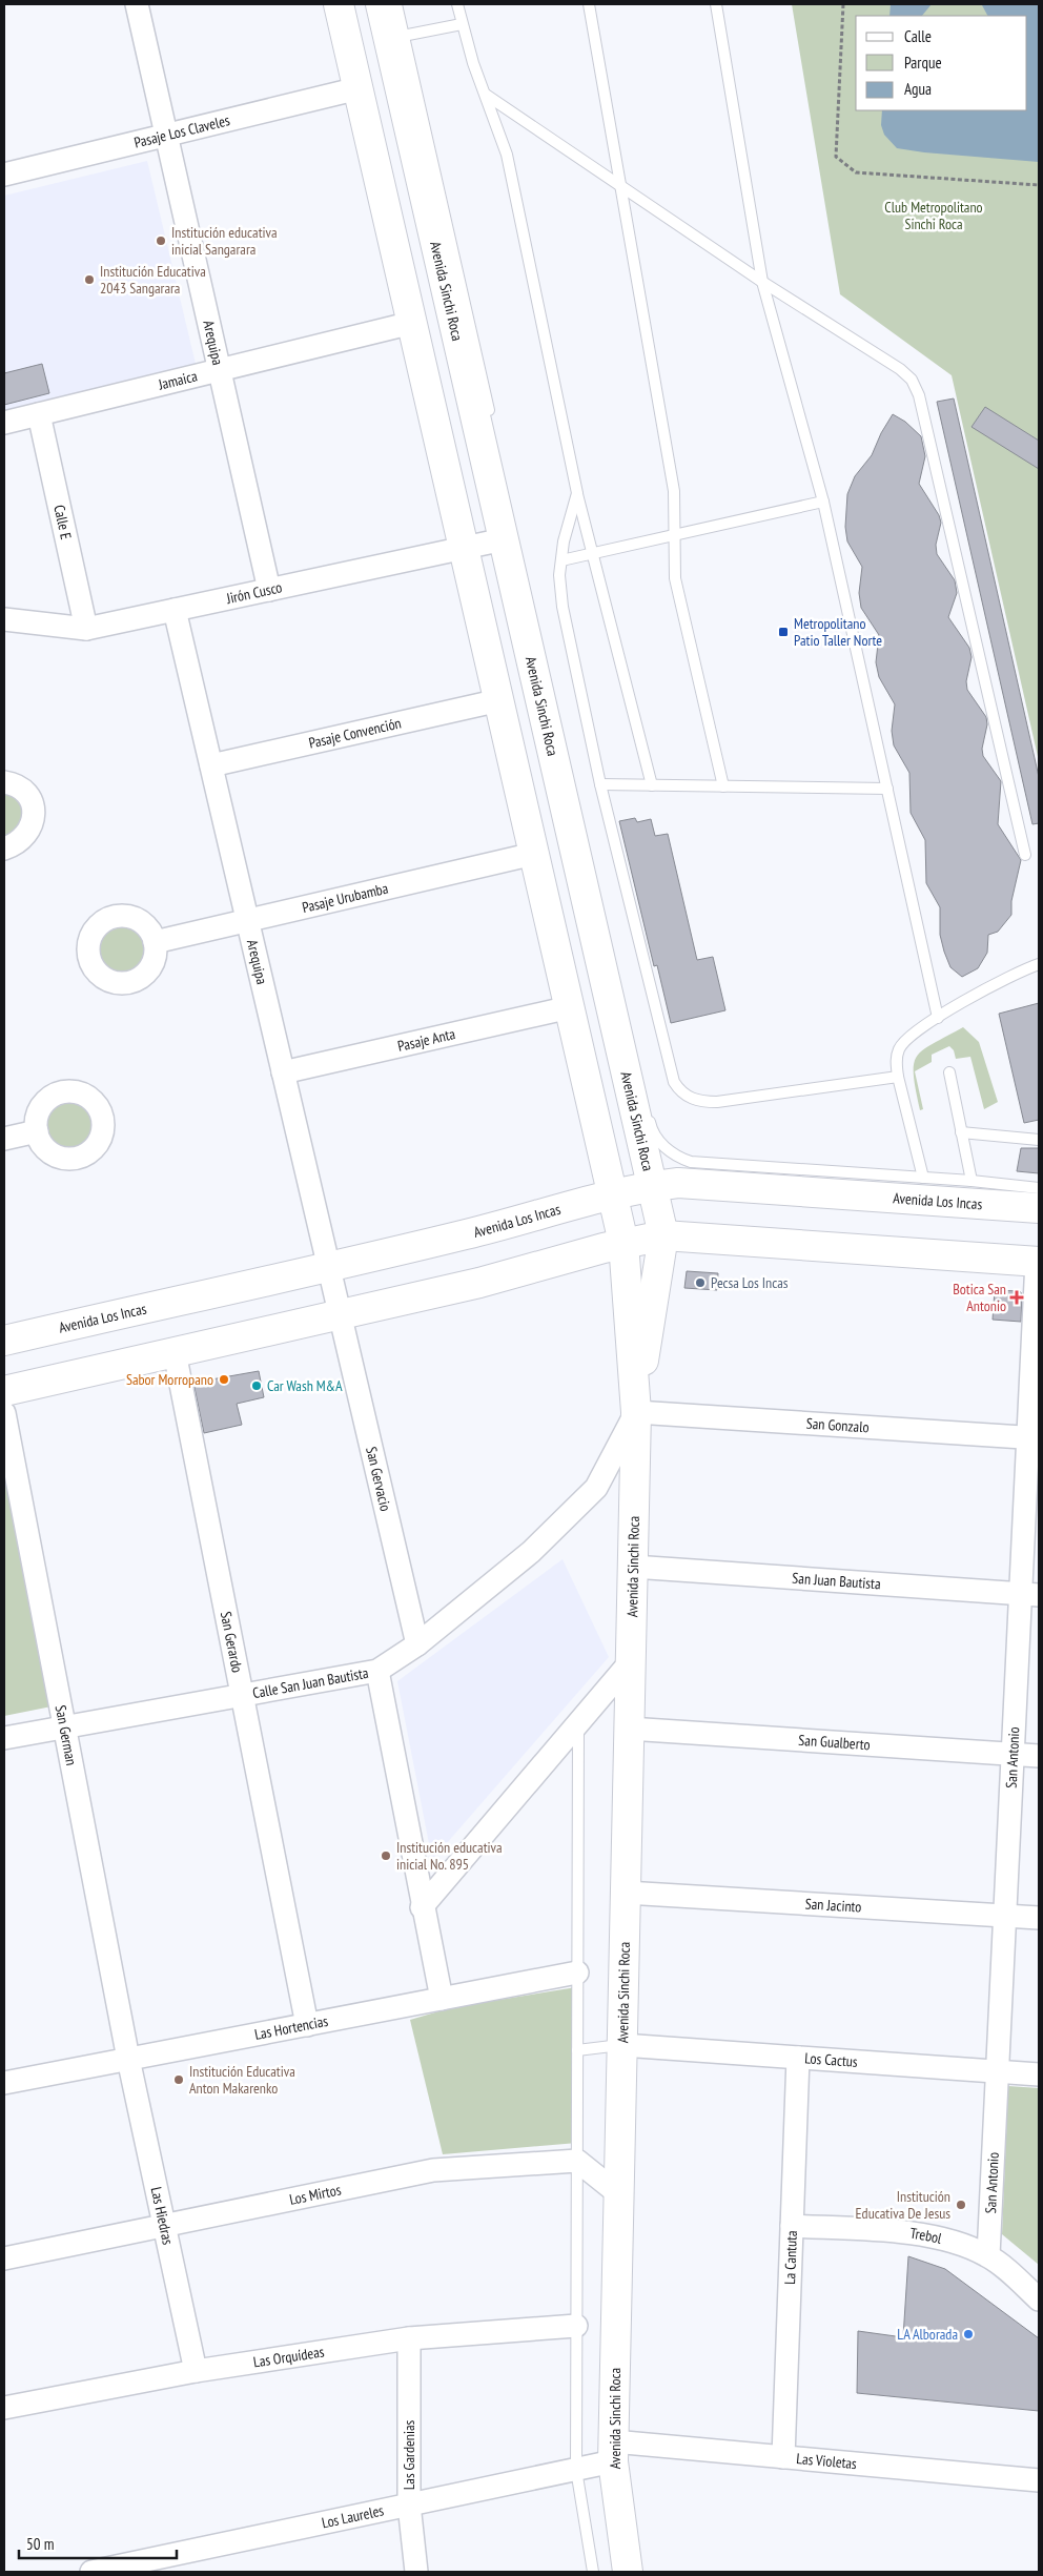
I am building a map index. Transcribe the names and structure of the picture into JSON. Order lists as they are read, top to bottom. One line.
{"streets":{"main road":["Avenida Sinchi Roca","Avenida Los Incas"],"street":["Pasaje Los Claveles","Arequipa","Jamaica","Calle E","Jirón Cusco","Pasaje Convención","Pasaje Urubamba","Pasaje Anta","San Gonzalo","San Gervacio","San Juan Bautista","San Gerardo","Calle San Juan Bautista","San German","San Gualberto","San Antonio","San Jacinto","Las Hortencias","Los Cactus","Los Mirtos","Las Hiedras","Trebol","La Cantuta","Las Orquídeas","Las Gardenias","Las Violetas","Los Laureles"]},"crossings":[["Pasaje Los Claveles","Avenida Sinchi Roca"],["Pasaje Los Claveles","Arequipa"],["Avenida Sinchi Roca","Jamaica"],["Avenida Sinchi Roca","Jirón Cusco"],["Avenida Sinchi Roca","Pasaje Convención"],["Avenida Sinchi Roca","Pasaje Urubamba"],["Avenida Sinchi Roca","Pasaje Anta"],["Avenida Sinchi Roca","Avenida Los Incas"],["Avenida Sinchi Roca","San Gonzalo"],["Avenida Sinchi Roca","San Juan Bautista"],["Avenida Sinchi Roca","Calle San Juan Bautista"],["Avenida Sinchi Roca","San Gualberto"],["Avenida Sinchi Roca","San Jacinto"],["Avenida Sinchi Roca","Los Cactus"],["Avenida Sinchi Roca","Las Violetas"],["Avenida Sinchi Roca","Los Laureles"],["Arequipa","Jamaica"],["Arequipa","Jirón Cusco"],["Arequipa","Pasaje Convención"],["Arequipa","Pasaje Urubamba"],["Arequipa","Pasaje Anta"],["Arequipa","Avenida Los Incas"],["Arequipa","San Gervacio"],["Jamaica","Calle E"],["Calle E","Jirón Cusco"],["San Gonzalo","Calle San Juan Bautista"],["San Gonzalo","San Antonio"],["San Gervacio","Calle San Juan Bautista"],["San Juan Bautista","San Antonio"],["San Gerardo","Calle San Juan Bautista"],["San Gerardo","Las Hortencias"],["Calle San Juan Bautista","San German"],["San German","Las Hortencias"],["San German","Las Hiedras"],["San Gualberto","San Antonio"],["San Antonio","San Jacinto"],["San Antonio","Los Cactus"],["San Antonio","Trebol"],["Las Hortencias","Las Hiedras"],["Los Cactus","La Cantuta"],["Los Mirtos","Las Hiedras"],["Las Hiedras","Las Orquídeas"],["Trebol","La Cantuta"],["La Cantuta","Las Violetas"],["Las Orquídeas","Las Gardenias"],["Las Gardenias","Los Laureles"],["Las Violetas","Los Laureles"]],"parks":["Club Metropolitano Sinchi Roca"],"places":{"other":["Institución educativa inicial Sangarara","Institución Educativa 2043 Sangarara","Pecsa Los Incas","Sabor Morropano","Car Wash M&A","Institución educativa inicial No. 895","Institución Educativa Anton Makarenko","Institución Educativa De Jesus","LA Alborada"],"transit":["Metropolitano Patio Taller Norte"],"health":["Botica San Antonio"]},"legend":["Calle","Parque","Agua"],"scale_bar":"50 m"}
